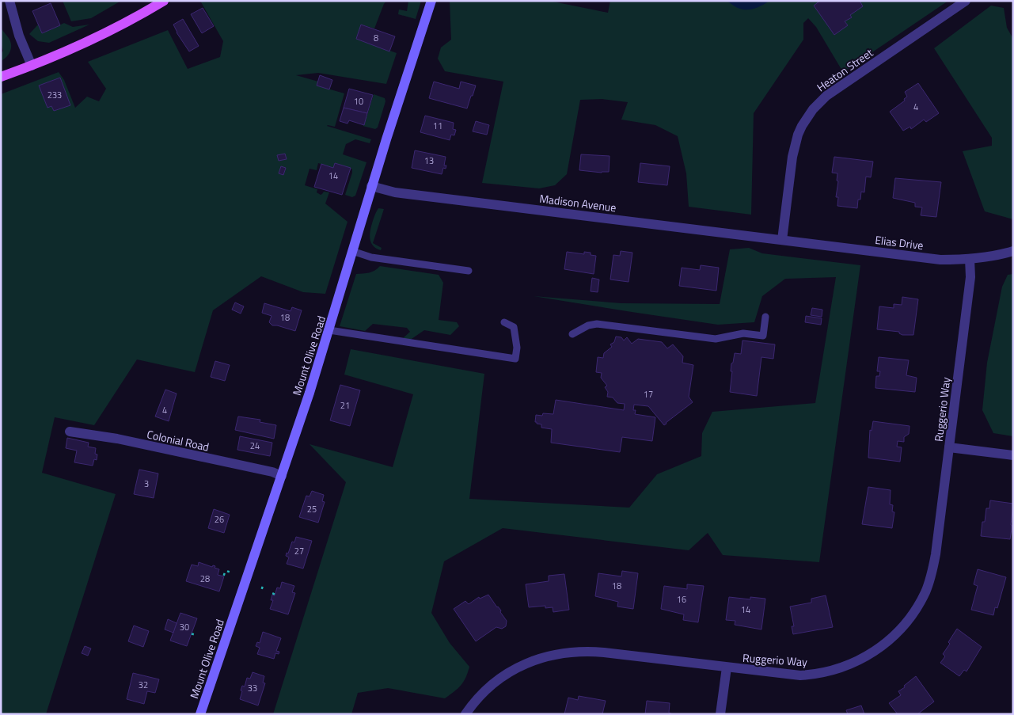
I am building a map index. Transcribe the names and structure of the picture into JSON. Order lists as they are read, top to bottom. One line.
{"streets":{"main road":["Mount Olive Road"],"street":["Heaton Street","Madison Avenue","Elias Drive","Ruggerio Way","Colonial Road"]},"crossings":[["Heaton Street","Madison Avenue"],["Heaton Street","Elias Drive"],["Madison Avenue","Elias Drive"],["Madison Avenue","Mount Olive Road"],["Elias Drive","Ruggerio Way"],["Mount Olive Road","Colonial Road"]],"house_numbers":["8","233","10","4","11","13","14","18","17","21","4","24","3","25","26","27","28","18","16","14","30","32","33"]}
